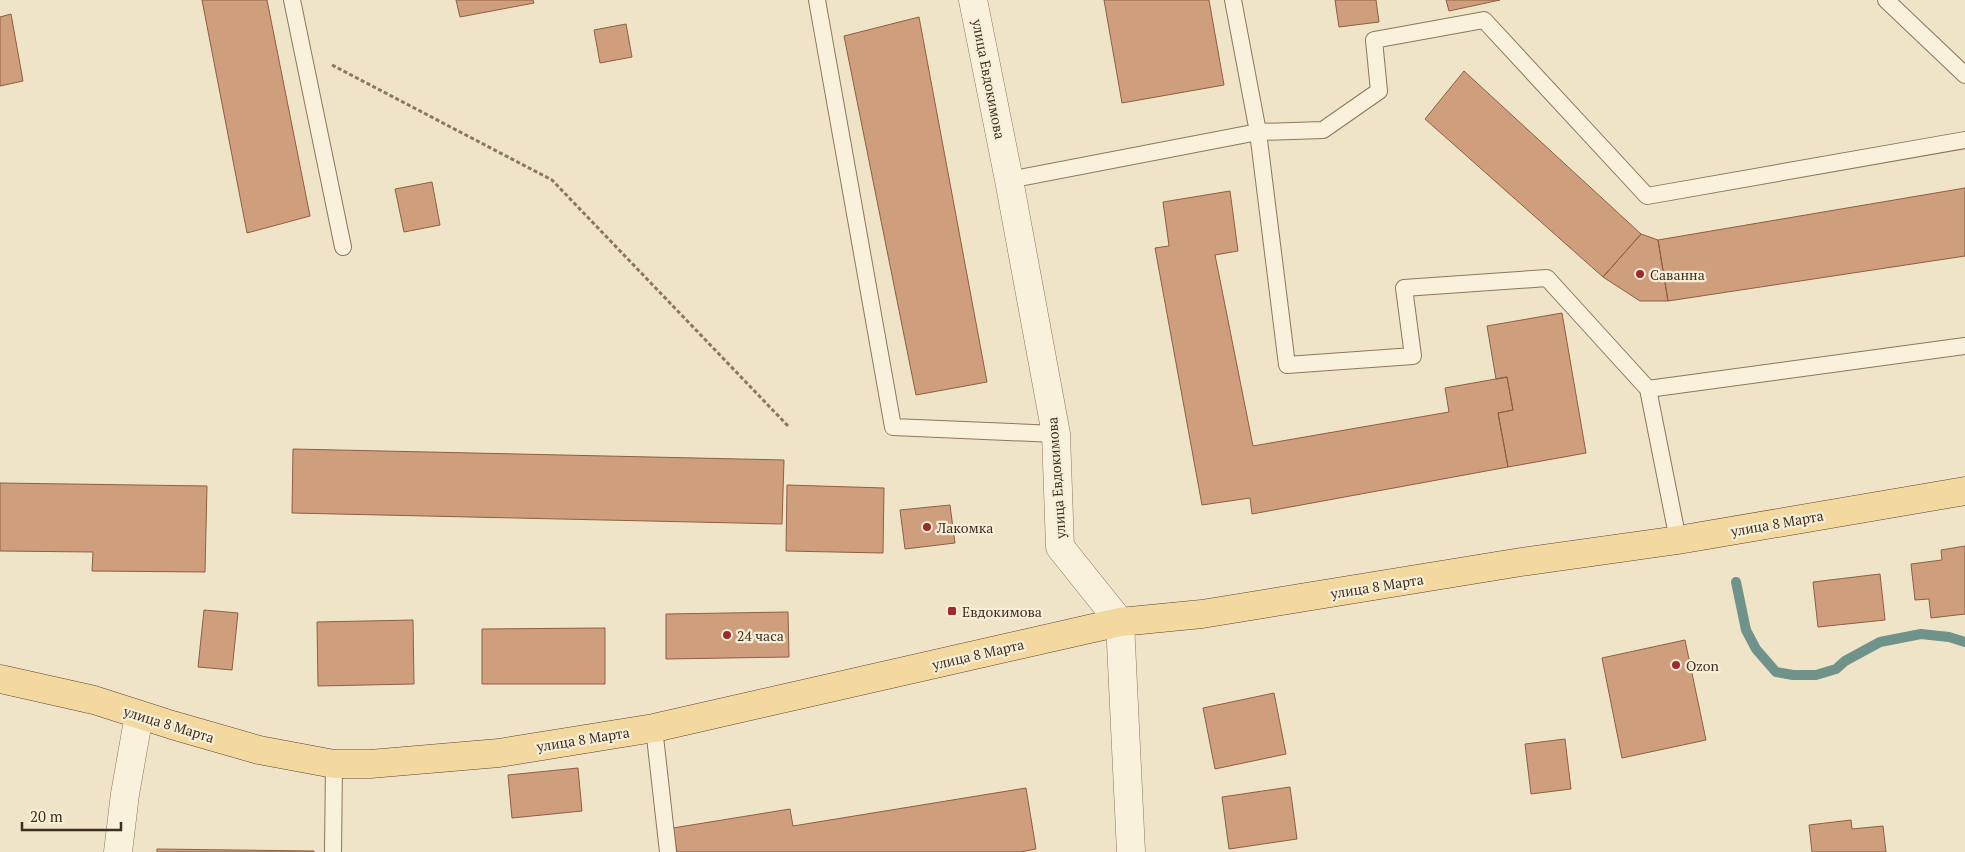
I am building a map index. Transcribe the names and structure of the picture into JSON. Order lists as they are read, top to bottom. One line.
{"streets":{"main road":["улица 8 Марта"],"street":["улица Евдокимова"]},"crossings":[["улица Евдокимова","улица 8 Марта"]],"places":{"other":["Саванна","Лакомка","24 часа","Ozon"],"transit":["Евдокимова"]},"scale_bar":"20 m"}
